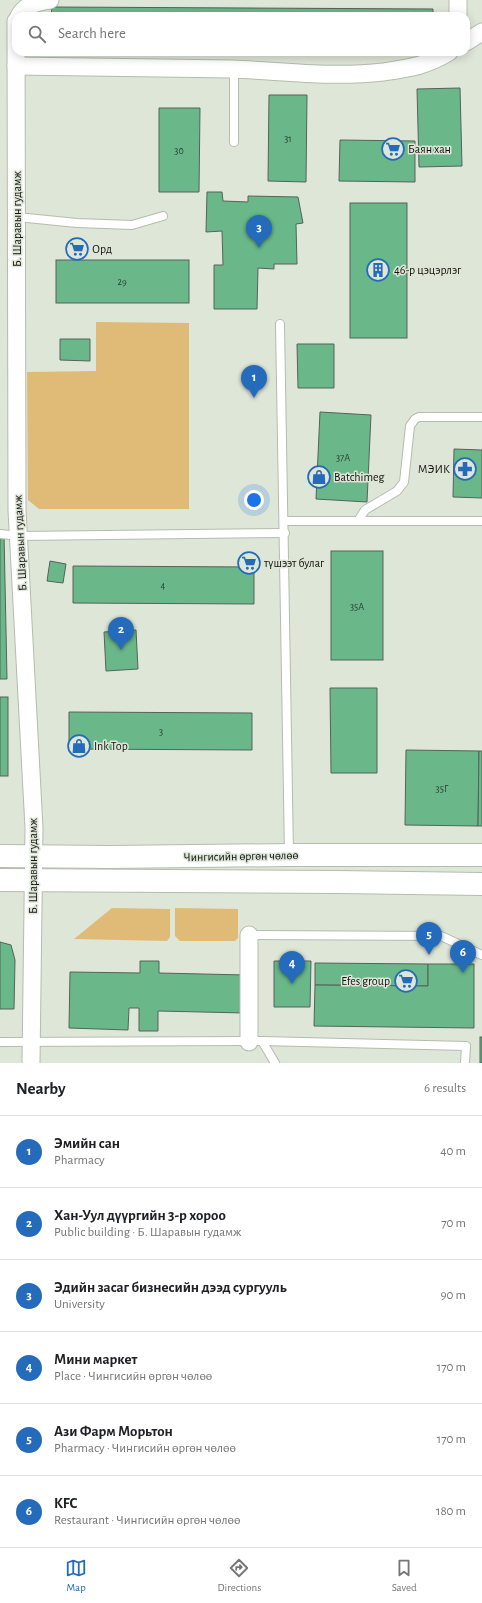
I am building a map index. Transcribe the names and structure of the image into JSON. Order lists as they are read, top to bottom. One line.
{"streets":{"highway":["Чингисийн өргөн чөлөө"],"street":["Б. Шаравын гудамж"]},"crossings":[["Б. Шаравын гудамж","Чингисийн өргөн чөлөө"]],"places":{"supermarket":["Баян хан","Орд","түшээт булаг","Efes group"],"building":["46-р цэцэрлэг"],"pharmacy":["МЭИК"],"shop":["Batchimeg","Ink Top"]},"house_numbers":["31","30","29","37А","4","35А","3","35Г"],"page":{"search":"Search here","pins":["3","1","2","5","6","4"],"heading":["Nearby","6 results"],"list":[{"mark":"1","name":"Эмийн сан","note":"Pharmacy","value":"40 m"},{"mark":"2","name":"Хан-Уул дүүргийн 3-р хороо","note":"Public building · Б. Шаравын гудамж","value":"70 m"},{"mark":"3","name":"Эдийн засаг бизнесийн дээд сургууль","note":"University","value":"90 m"},{"mark":"4","name":"Мини маркет","note":"Place · Чингисийн өргөн чөлөө","value":"170 m"},{"mark":"5","name":"Ази Фарм Морьтон","note":"Pharmacy · Чингисийн өргөн чөлөө","value":"170 m"},{"mark":"6","name":"KFC","note":"Restaurant · Чингисийн өргөн чөлөө","value":"180 m"}],"nav":["Map","Directions","Saved"]}}
